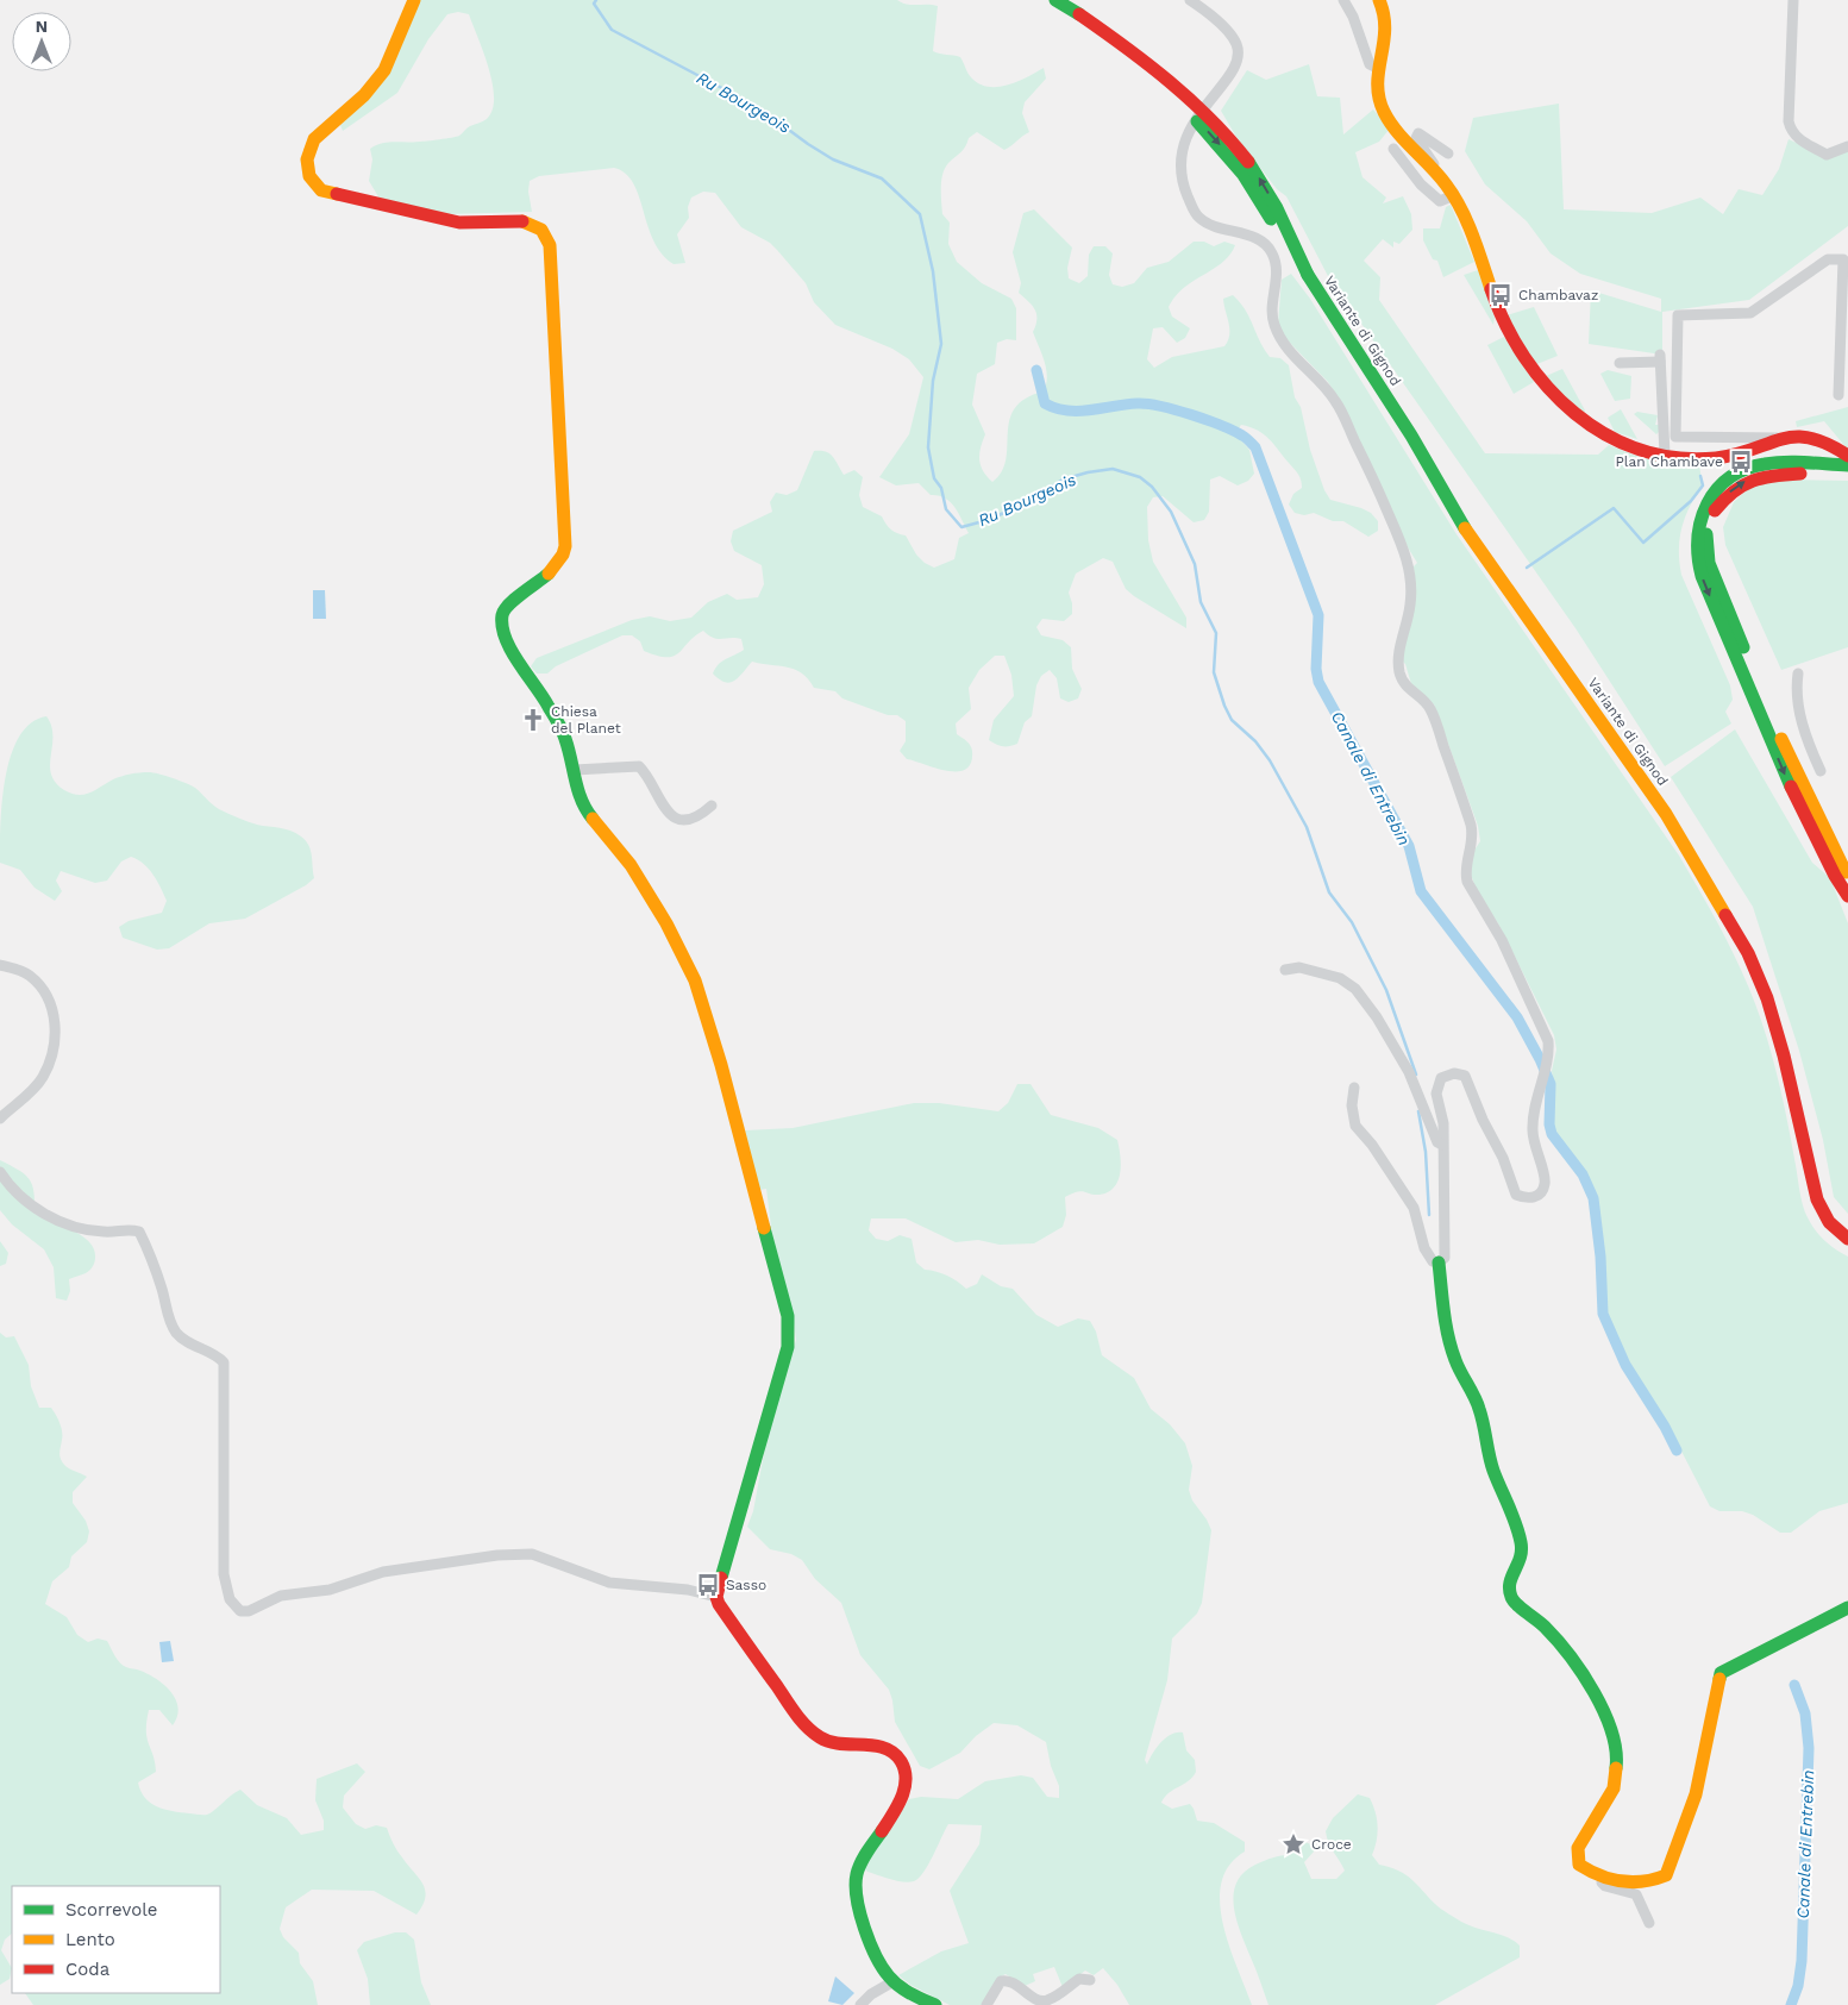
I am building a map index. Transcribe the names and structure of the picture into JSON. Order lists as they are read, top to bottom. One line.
{"streets":{"main road":["Variante di Gignod"]},"water":["Ru Bourgeois","Canale di Entrebin"],"places":{"bus stop":["Chambavaz","Plan Chambave","Sasso"],"church":["Chiesa del Planet"],"place":["Croce"]},"legend":["Scorrevole","Lento","Coda"],"north":"top"}
